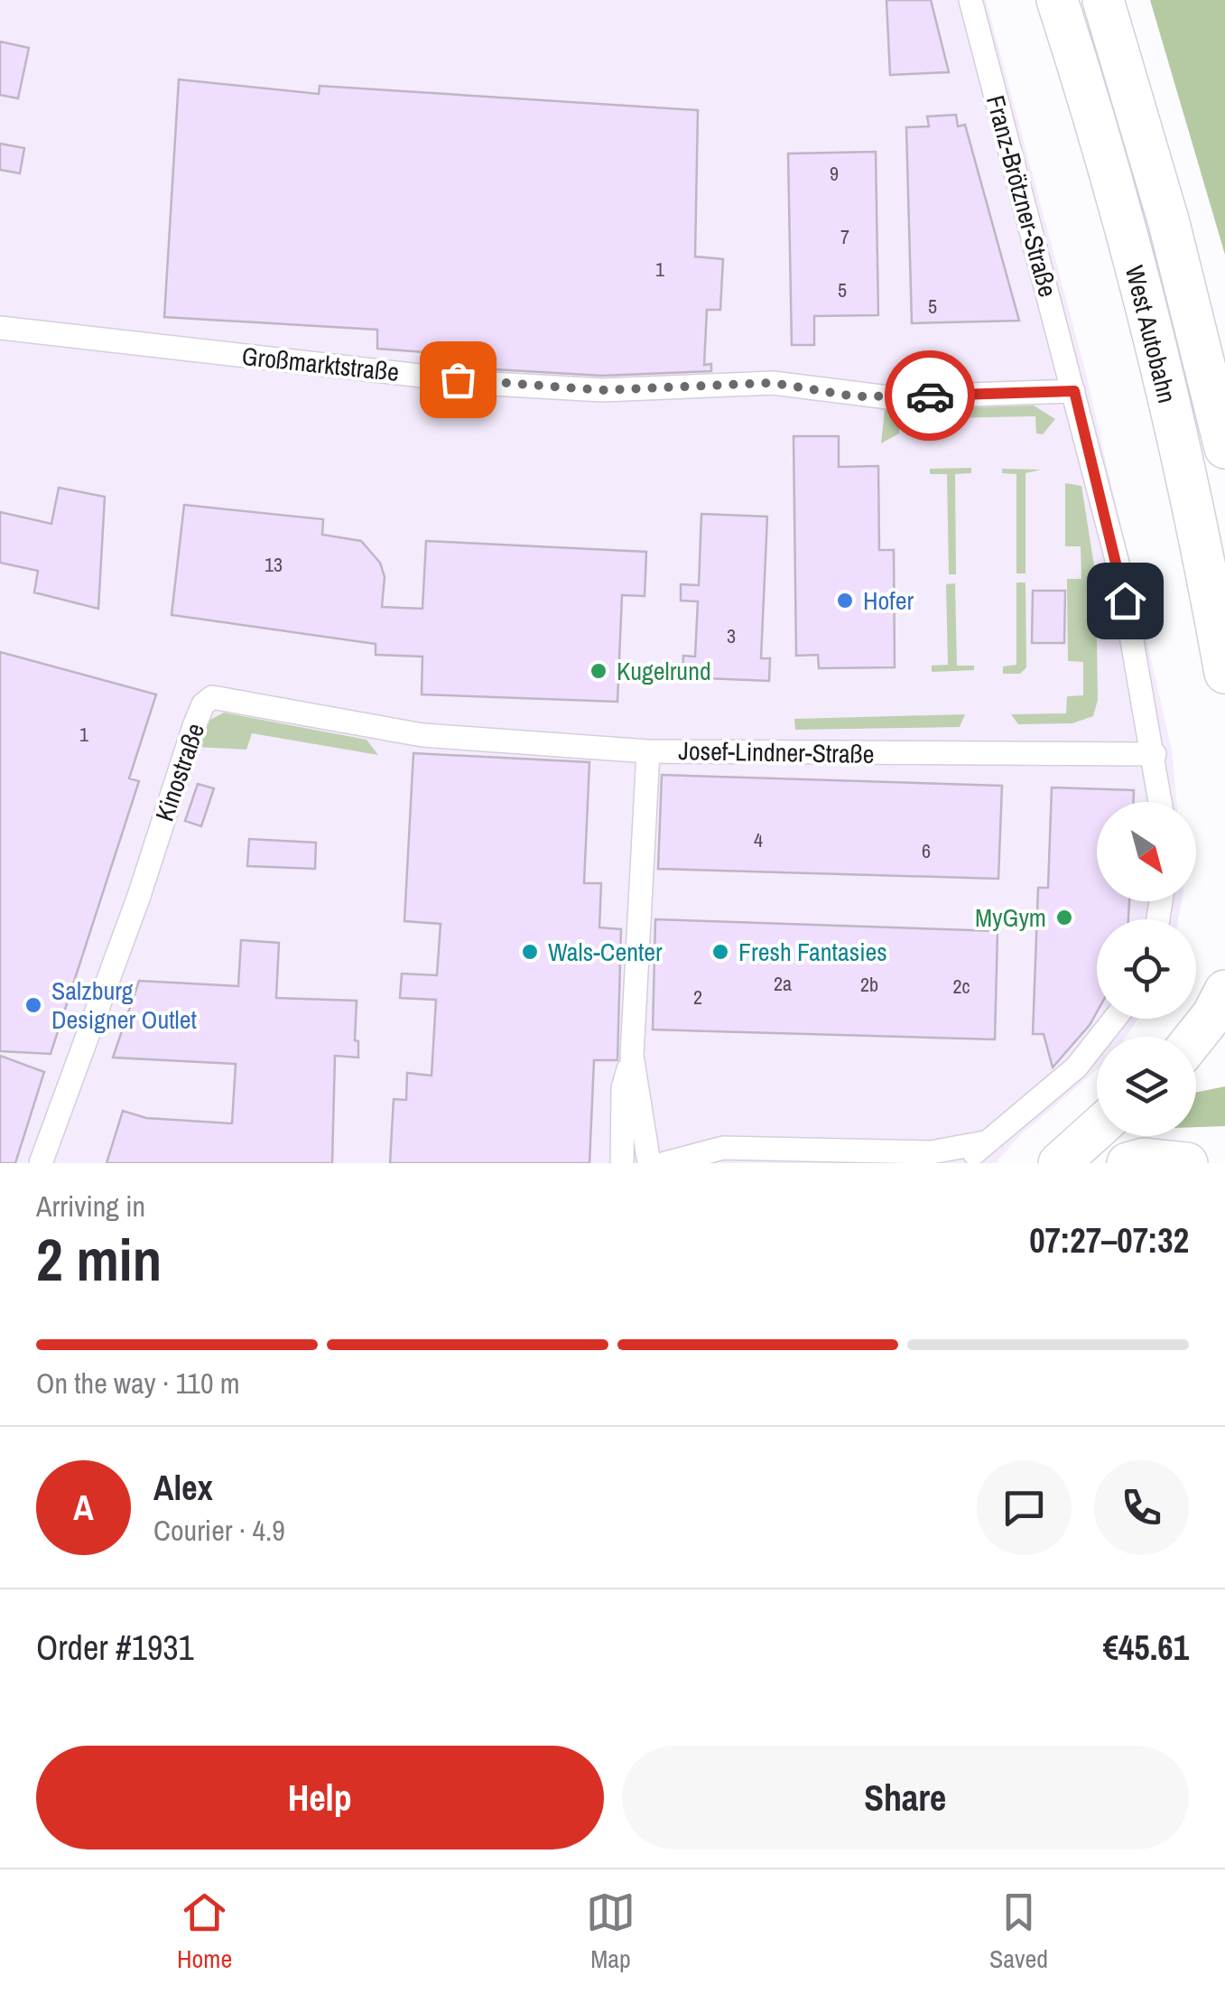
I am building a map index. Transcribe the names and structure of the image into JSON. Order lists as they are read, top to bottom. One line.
{"streets":{"highway":["West Autobahn"],"street":["Franz-Brötzner-Straße","Großmarktstraße","Josef-Lindner-Straße","Kinostraße"]},"crossings":[["Franz-Brötzner-Straße","Großmarktstraße"],["Franz-Brötzner-Straße","Josef-Lindner-Straße"],["Josef-Lindner-Straße","Kinostraße"]],"places":["Hofer","Kugelrund","MyGym","Wals-Center","Fresh Fantasies","Salzburg Designer Outlet"],"house_numbers":["9","7","1","5","5","13","3","1","4","6","2a","2b","2c","2"],"north":"bottom right","page":{"heading":["2 min","Arriving in","07:27–07:32"],"panel":["Alex","Courier · 4.9","Order #1931","€45.61"],"bar":"On the way · 110 m","round":"A","buttons":["Help","Share"],"tabs":["Home","Map","Saved"]}}
